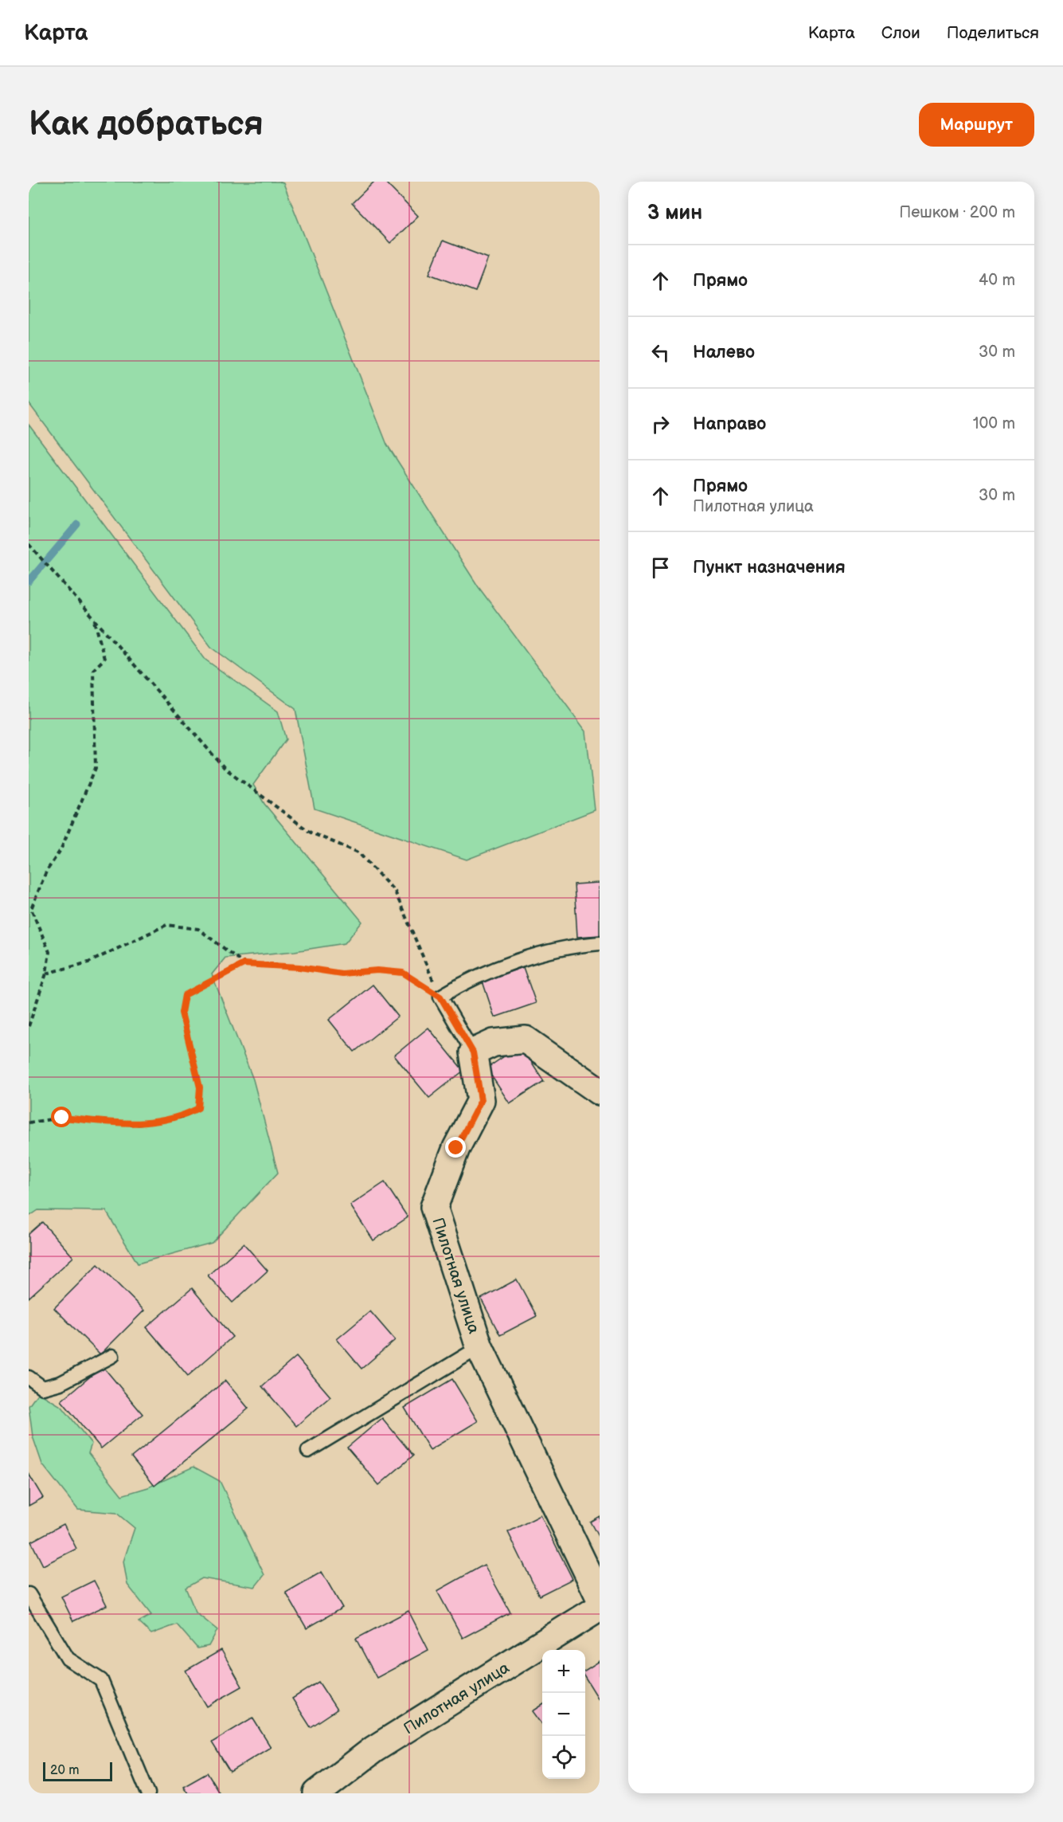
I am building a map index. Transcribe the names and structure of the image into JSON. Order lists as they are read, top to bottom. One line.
{"streets":{"street":["Пилотная улица"]},"scale_bar":"20 m","page":{"header":"Карта","nav":["Карта","Слои","Поделиться"],"buttons":"Маршрут","title":"Как добраться","heading":["3 мин","Пешком · 200 m"],"list":[["Прямо","40 m"],["Налево","30 m"],["Направо","100 m"],["Прямо","Пилотная улица","30 m"],"Пункт назначения"],"map_buttons":["+","−"],"scale":"20 m"}}
